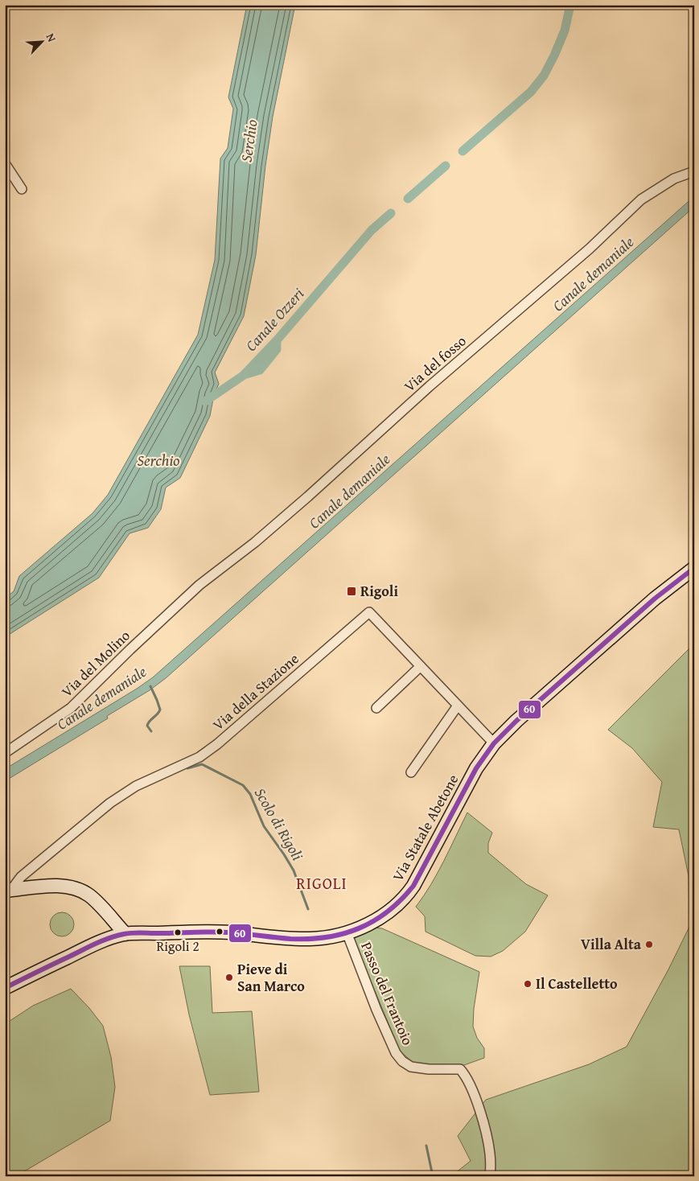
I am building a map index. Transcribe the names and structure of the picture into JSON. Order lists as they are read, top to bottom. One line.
{"streets":{"main road":["Via Statale Abetone"],"street":["Via del fosso","Via del Molino","Via della Stazione","Passo del Frantoio"]},"crossings":[["Via del fosso","Via del Molino"],["Via della Stazione","Via Statale Abetone"],["Via Statale Abetone","Passo del Frantoio"]],"districts":["RIGOLI"],"water":["Serchio","Canale demaniale","Canale Ozzeri","Scolo di Rigoli"],"places":{"transit":["Rigoli"],"other":["Rigoli 2","Villa Alta","Pieve di San Marco","Il Castelletto"]},"lines":["transit line 60"],"north":"top right"}
